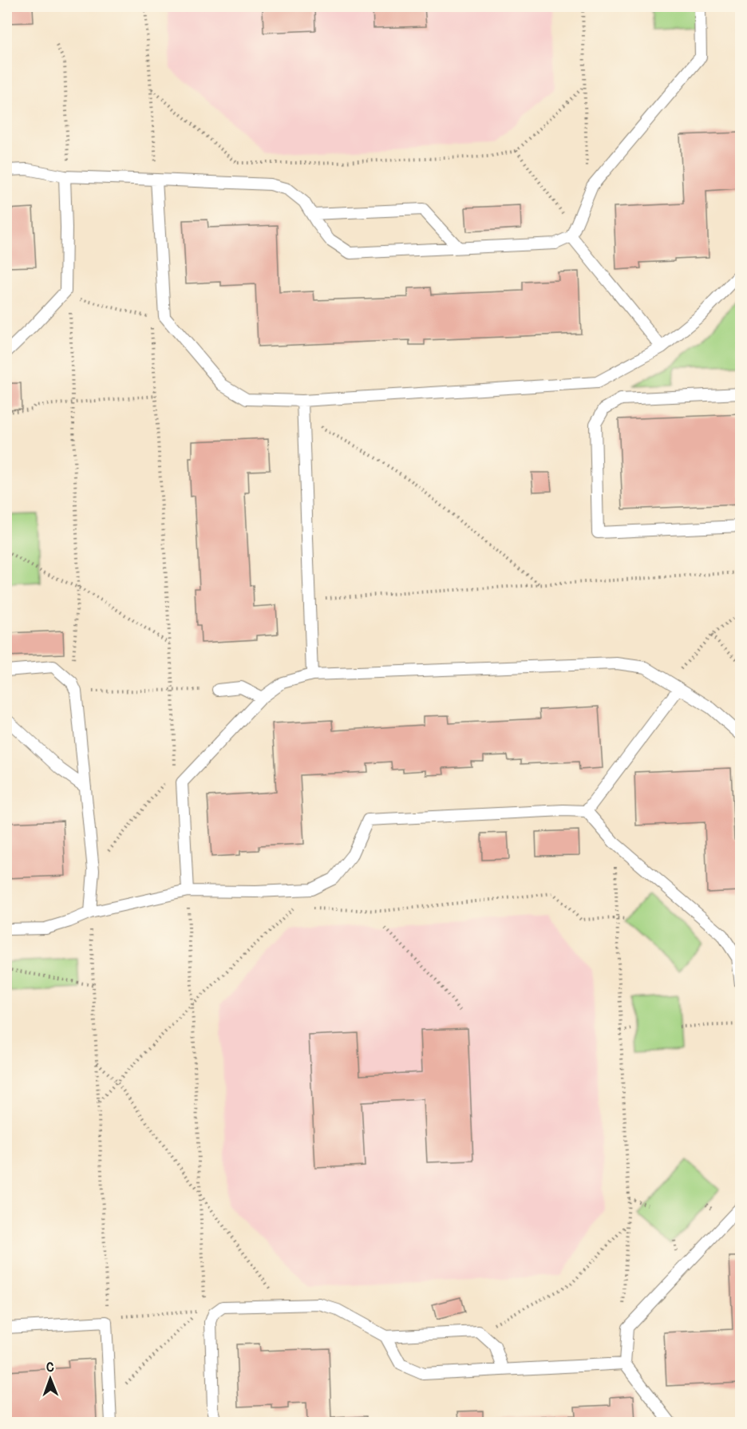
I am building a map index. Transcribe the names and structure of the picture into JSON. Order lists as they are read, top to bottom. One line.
{"north":"top"}
